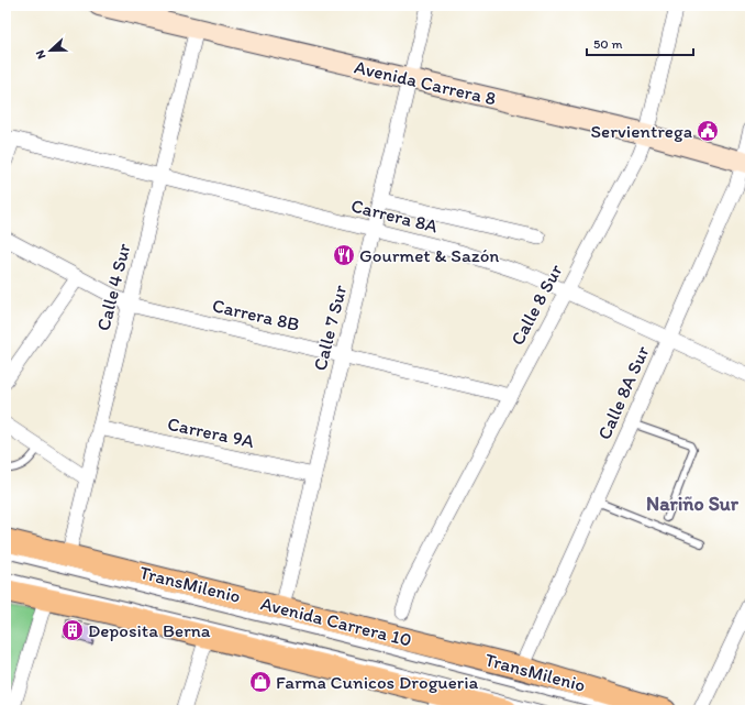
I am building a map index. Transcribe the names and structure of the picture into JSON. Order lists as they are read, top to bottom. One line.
{"streets":{"main road":["Avenida Carrera 8","Avenida Carrera 10"],"street":["Carrera 8A","Calle 4 Sur","Calle 8 Sur","Carrera 8B","Calle 7 Sur","Calle 8A Sur","Carrera 9A"],"lane":["TransMilenio"]},"crossings":[["Avenida Carrera 8","Calle 4 Sur"],["Avenida Carrera 8","Calle 8 Sur"],["Avenida Carrera 8","Calle 7 Sur"],["Avenida Carrera 8","Calle 8A Sur"],["Carrera 8A","Calle 4 Sur"],["Carrera 8A","Calle 8 Sur"],["Carrera 8A","Calle 7 Sur"],["Carrera 8A","Calle 8A Sur"],["Calle 4 Sur","Carrera 8B"],["Calle 4 Sur","Carrera 9A"],["Calle 4 Sur","Avenida Carrera 10"],["Calle 8 Sur","Carrera 8B"],["Carrera 8B","Calle 7 Sur"],["Calle 7 Sur","Carrera 9A"],["Calle 7 Sur","Avenida Carrera 10"],["Calle 8A Sur","Avenida Carrera 10"]],"districts":["Nariño Sur"],"places":{"public building":["Servientrega"],"restaurant":["Gourmet & Sazón"],"building":["Deposita Berna"],"shop":["Farma Cunicos Drogueria"]},"scale_bar":"50 m","north":"left"}
